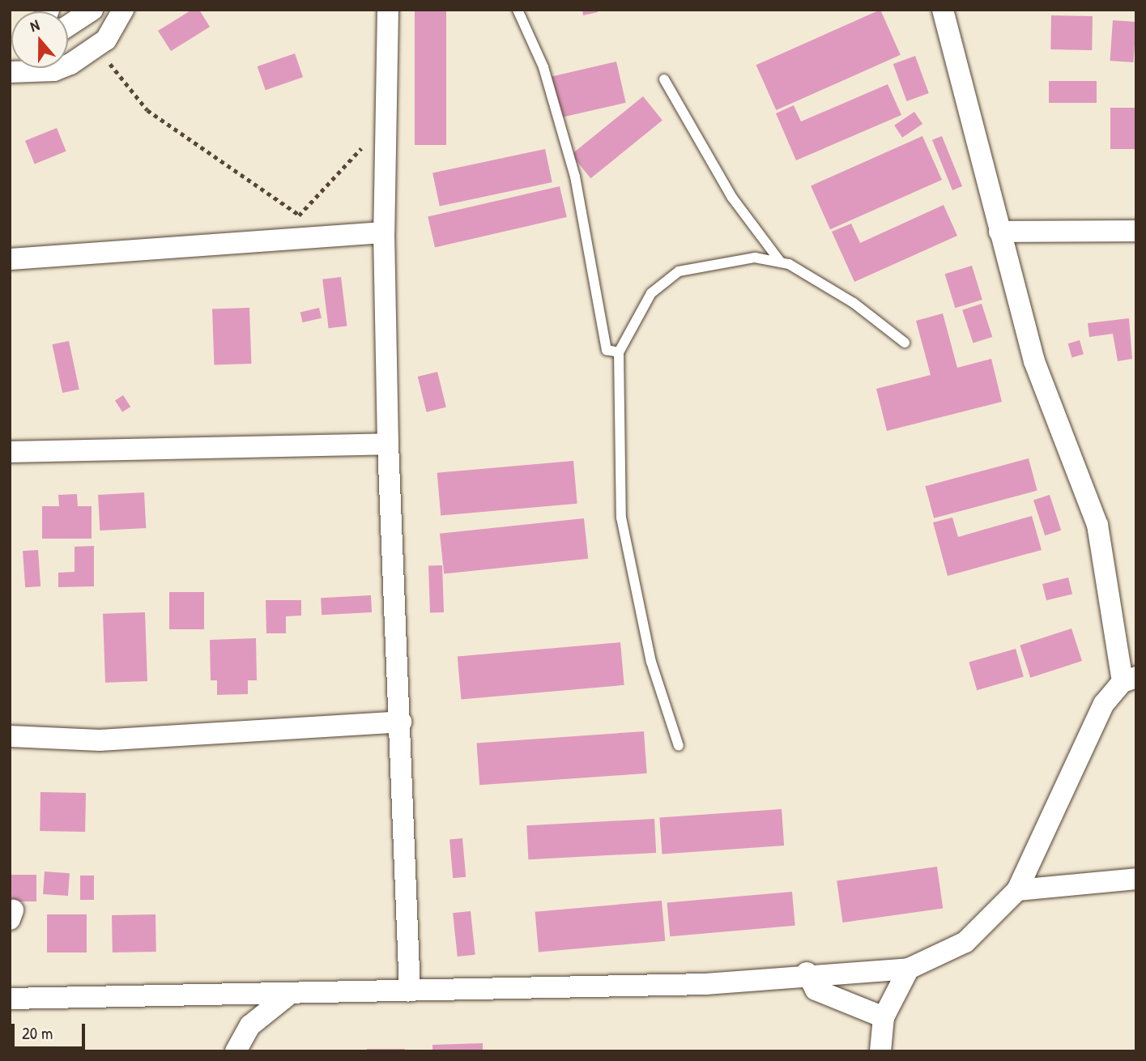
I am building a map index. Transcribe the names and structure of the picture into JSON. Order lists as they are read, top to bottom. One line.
{"scale_bar":"20 m","north":"top"}
